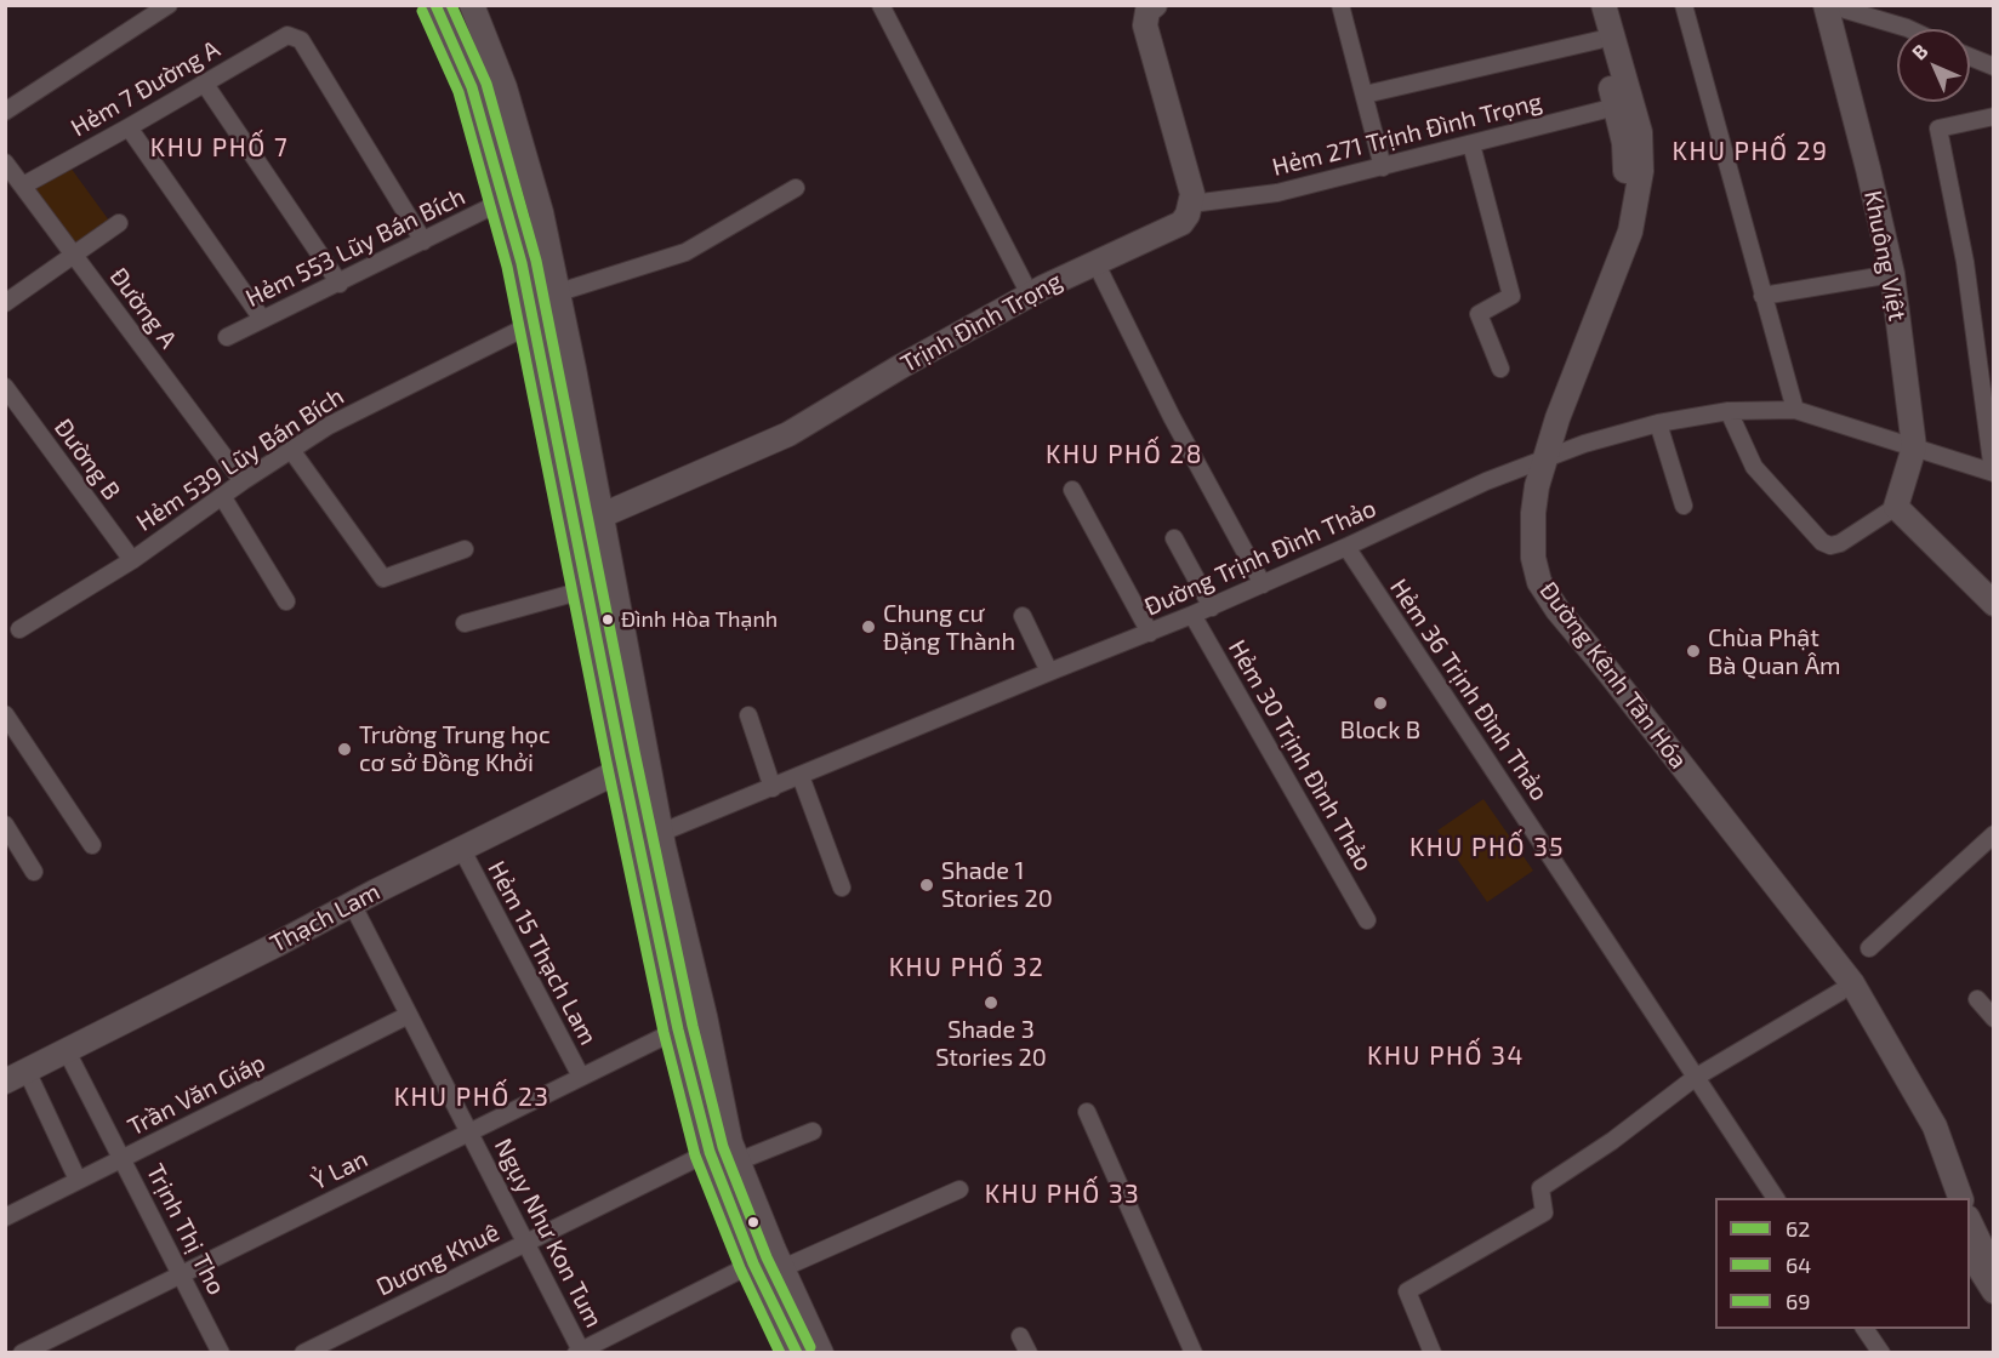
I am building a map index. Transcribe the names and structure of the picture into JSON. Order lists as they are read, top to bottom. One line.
{"streets":{"street":["Hẻm 7 Đường A","Hẻm 271 Trịnh Đình Trọng","Hẻm 553 Lũy Bán Bích","Khuông Việt","Đường A","Trịnh Đình Trọng","Đường B","Hẻm 539 Lũy Bán Bích","Đường Trịnh Đình Thảo","Đường Kênh Tân Hóa","Hẻm 36 Trịnh Đình Thảo","Hẻm 30 Trịnh Đình Thảo","Thạch Lam","Hẻm 15 Thạch Lam","Trần Văn Giáp","Ỷ Lan","Trịnh Thị Tho","Ngụy Như Kon Tum","Dương Khuê"]},"crossings":[["Hẻm 7 Đường A","Hẻm 553 Lũy Bán Bích"],["Hẻm 7 Đường A","Đường A"],["Hẻm 271 Trịnh Đình Trọng","Trịnh Đình Trọng"],["Hẻm 271 Trịnh Đình Trọng","Đường Kênh Tân Hóa"],["Khuông Việt","Đường Trịnh Đình Thảo"],["Đường A","Hẻm 539 Lũy Bán Bích"],["Đường B","Hẻm 539 Lũy Bán Bích"],["Đường Trịnh Đình Thảo","Đường Kênh Tân Hóa"],["Đường Trịnh Đình Thảo","Hẻm 36 Trịnh Đình Thảo"],["Đường Trịnh Đình Thảo","Hẻm 30 Trịnh Đình Thảo"],["Thạch Lam","Hẻm 15 Thạch Lam"],["Thạch Lam","Trịnh Thị Tho"],["Thạch Lam","Ngụy Như Kon Tum"],["Hẻm 15 Thạch Lam","Ỷ Lan"],["Trần Văn Giáp","Trịnh Thị Tho"],["Trần Văn Giáp","Ngụy Như Kon Tum"],["Ỷ Lan","Trịnh Thị Tho"],["Ỷ Lan","Ngụy Như Kon Tum"],["Ngụy Như Kon Tum","Dương Khuê"]],"districts":["KHU PHỐ 7","KHU PHỐ 29","KHU PHỐ 28","KHU PHỐ 35","KHU PHỐ 32","KHU PHỐ 34","KHU PHỐ 23","KHU PHỐ 33"],"places":["Đình Hòa Thạnh","Chung cư Đặng Thành","Chùa Phật Bà Quan Âm","Block B","Trường Trung học cơ sở Đồng Khởi","Shade 1 Stories 20","Shade 3 Stories 20"],"lines":["transit line 62","transit line 69","transit line 64"],"legend":["62","64","69"],"north":"top left"}
